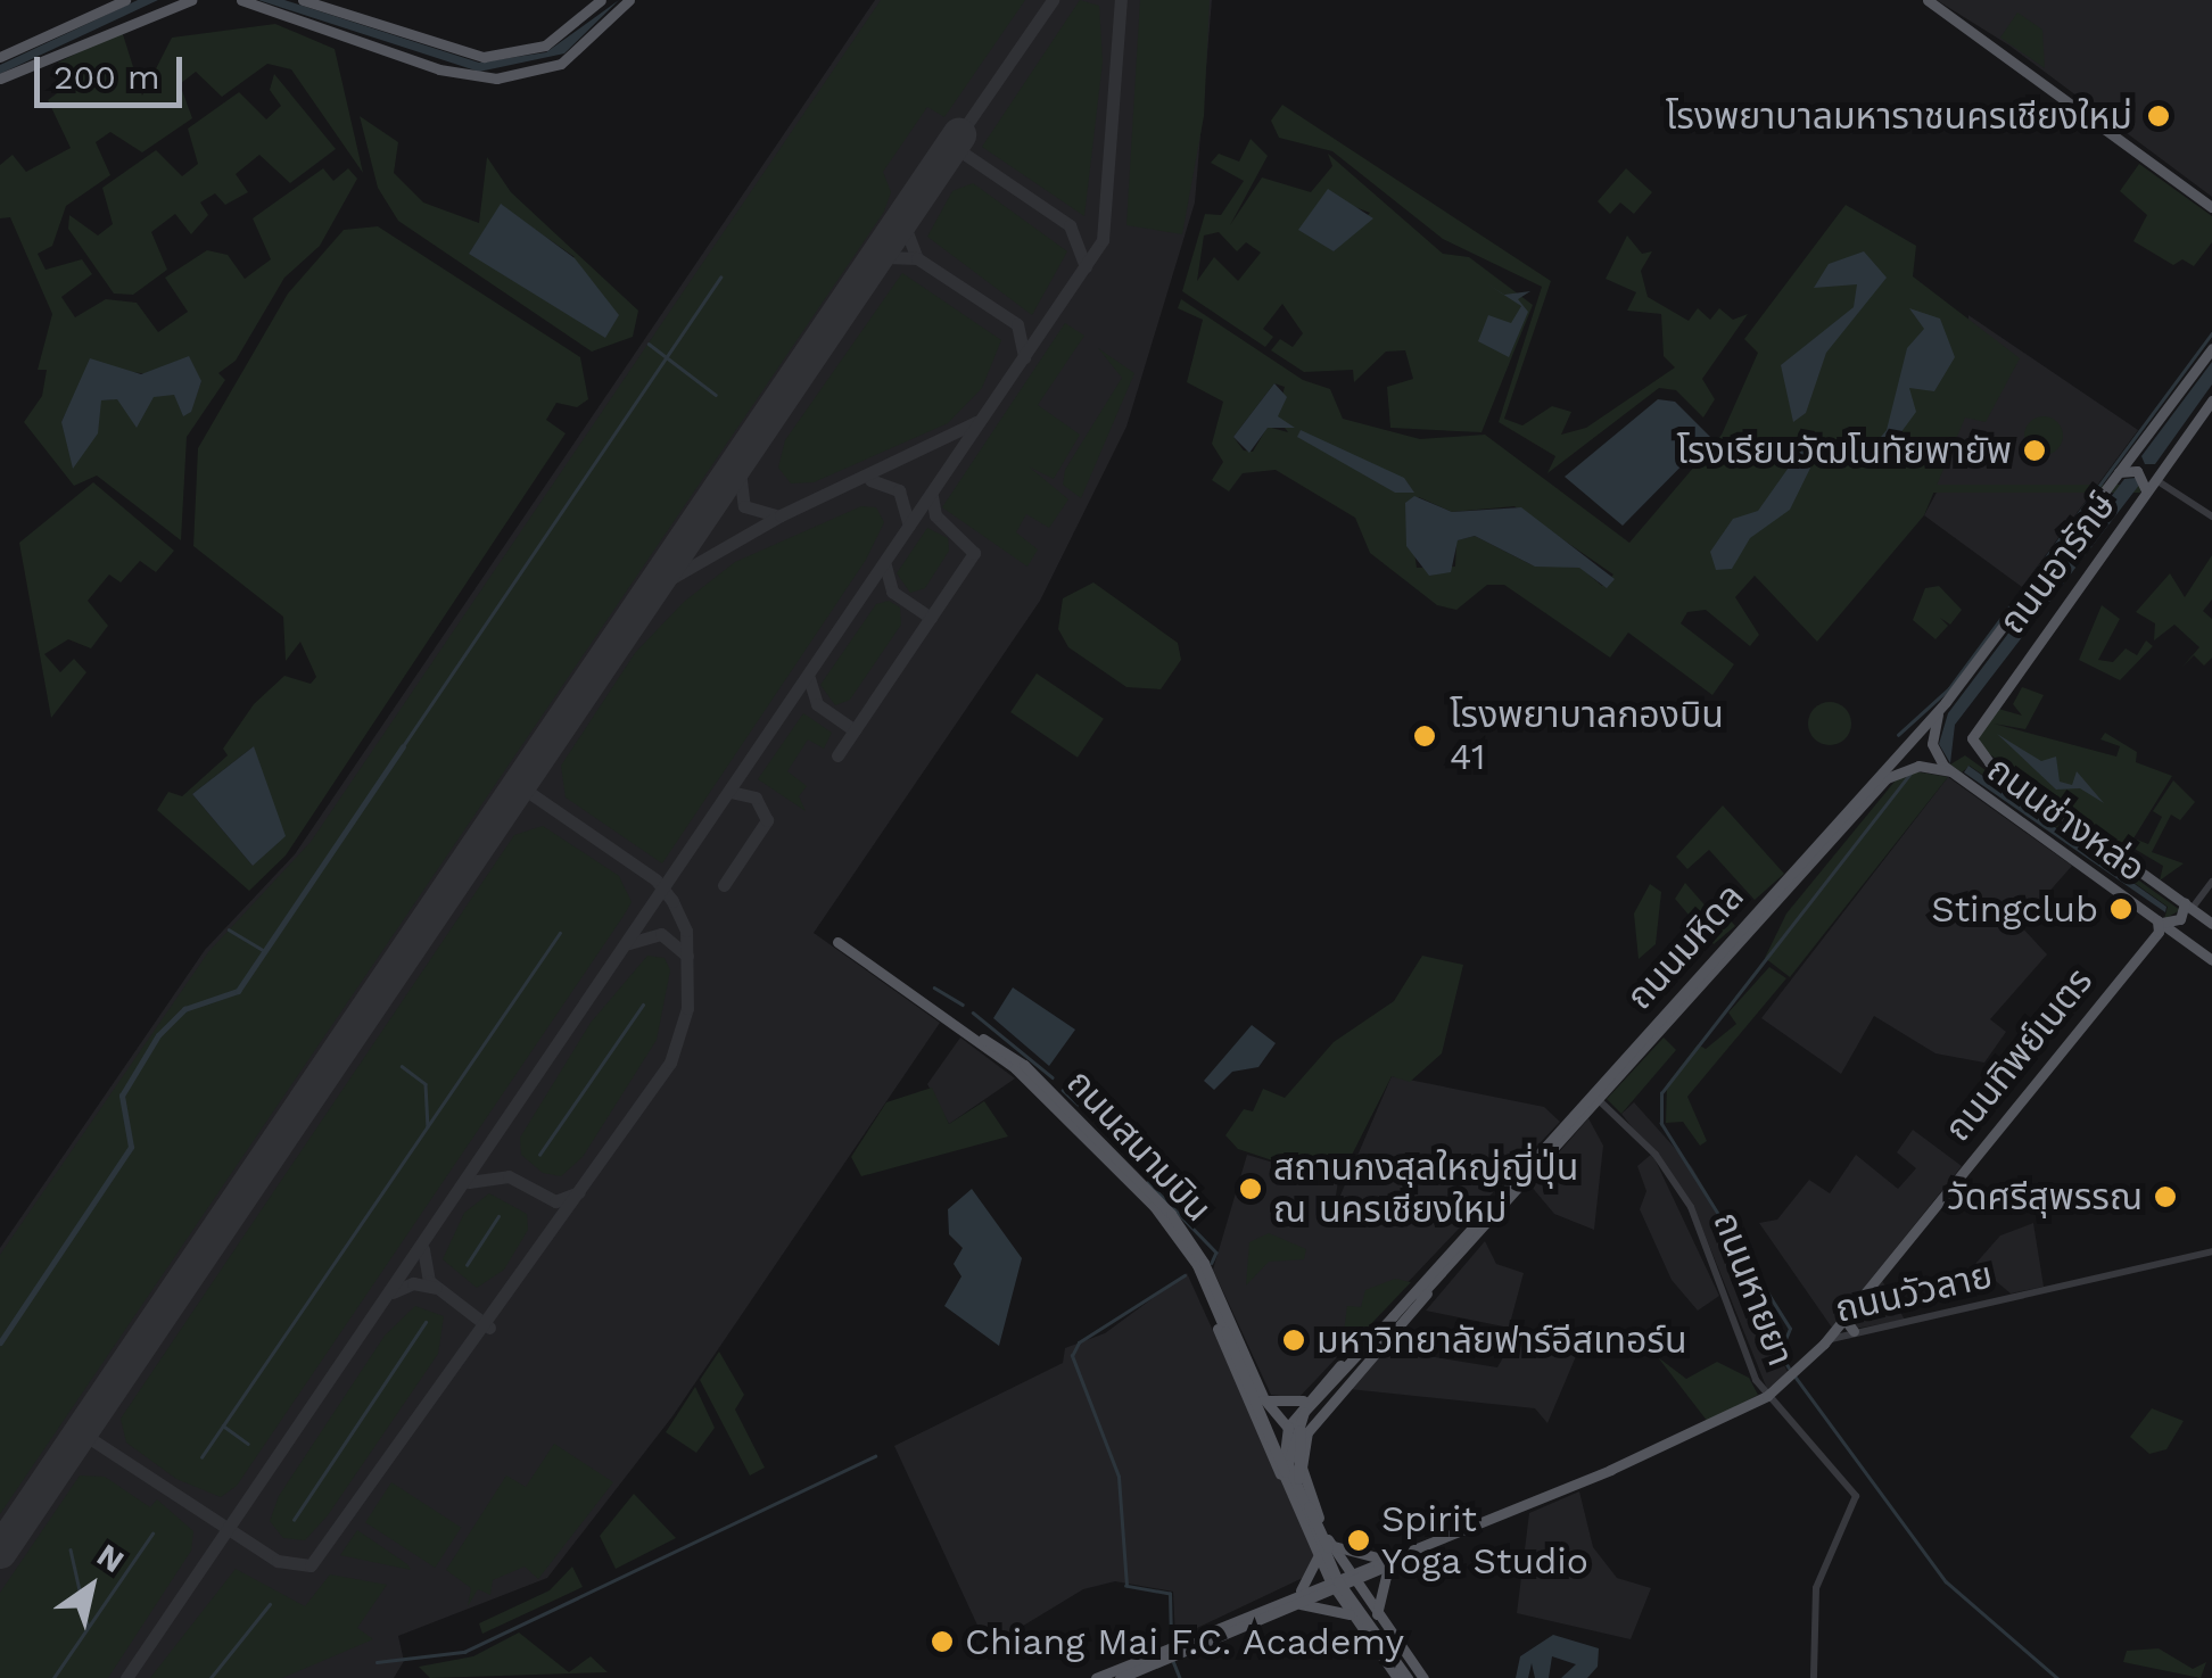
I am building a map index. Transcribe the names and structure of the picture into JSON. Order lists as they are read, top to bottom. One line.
{"streets":{"main road":["ถนนอารักษ์","ถนนช่างหล่อ","ถนนมหิดล","ถนนทิพย์เนตร","ถนนสนามบิน","ถนนวัวลาย"],"street":["ถนนหายยา"]},"crossings":[["ถนนช่างหล่อ","ถนนมหิดล"],["ถนนช่างหล่อ","ถนนทิพย์เนตร"],["ถนนมหิดล","ถนนสนามบิน"],["ถนนมหิดล","ถนนหายยา"],["ถนนมหิดล","ถนนวัวลาย"],["ถนนทิพย์เนตร","ถนนวัวลาย"],["ถนนหายยา","ถนนวัวลาย"]],"places":["โรงพยาบาลมหาราชนครเชียงใหม่","โรงเรียนวัฒโนทัยพายัพ","โรงพยาบาลกองบิน 41","Stingclub","สถานกงสุลใหญ่ญี่ปุ่น ณ นครเชียงใหม่","วัดศรีสุพรรณ","มหาวิทยาลัยฟาร์อีสเทอร์น","Spirit Yoga Studio","Chiang Mai F.C. Academy"],"scale_bar":"200 m","north":"top right"}
